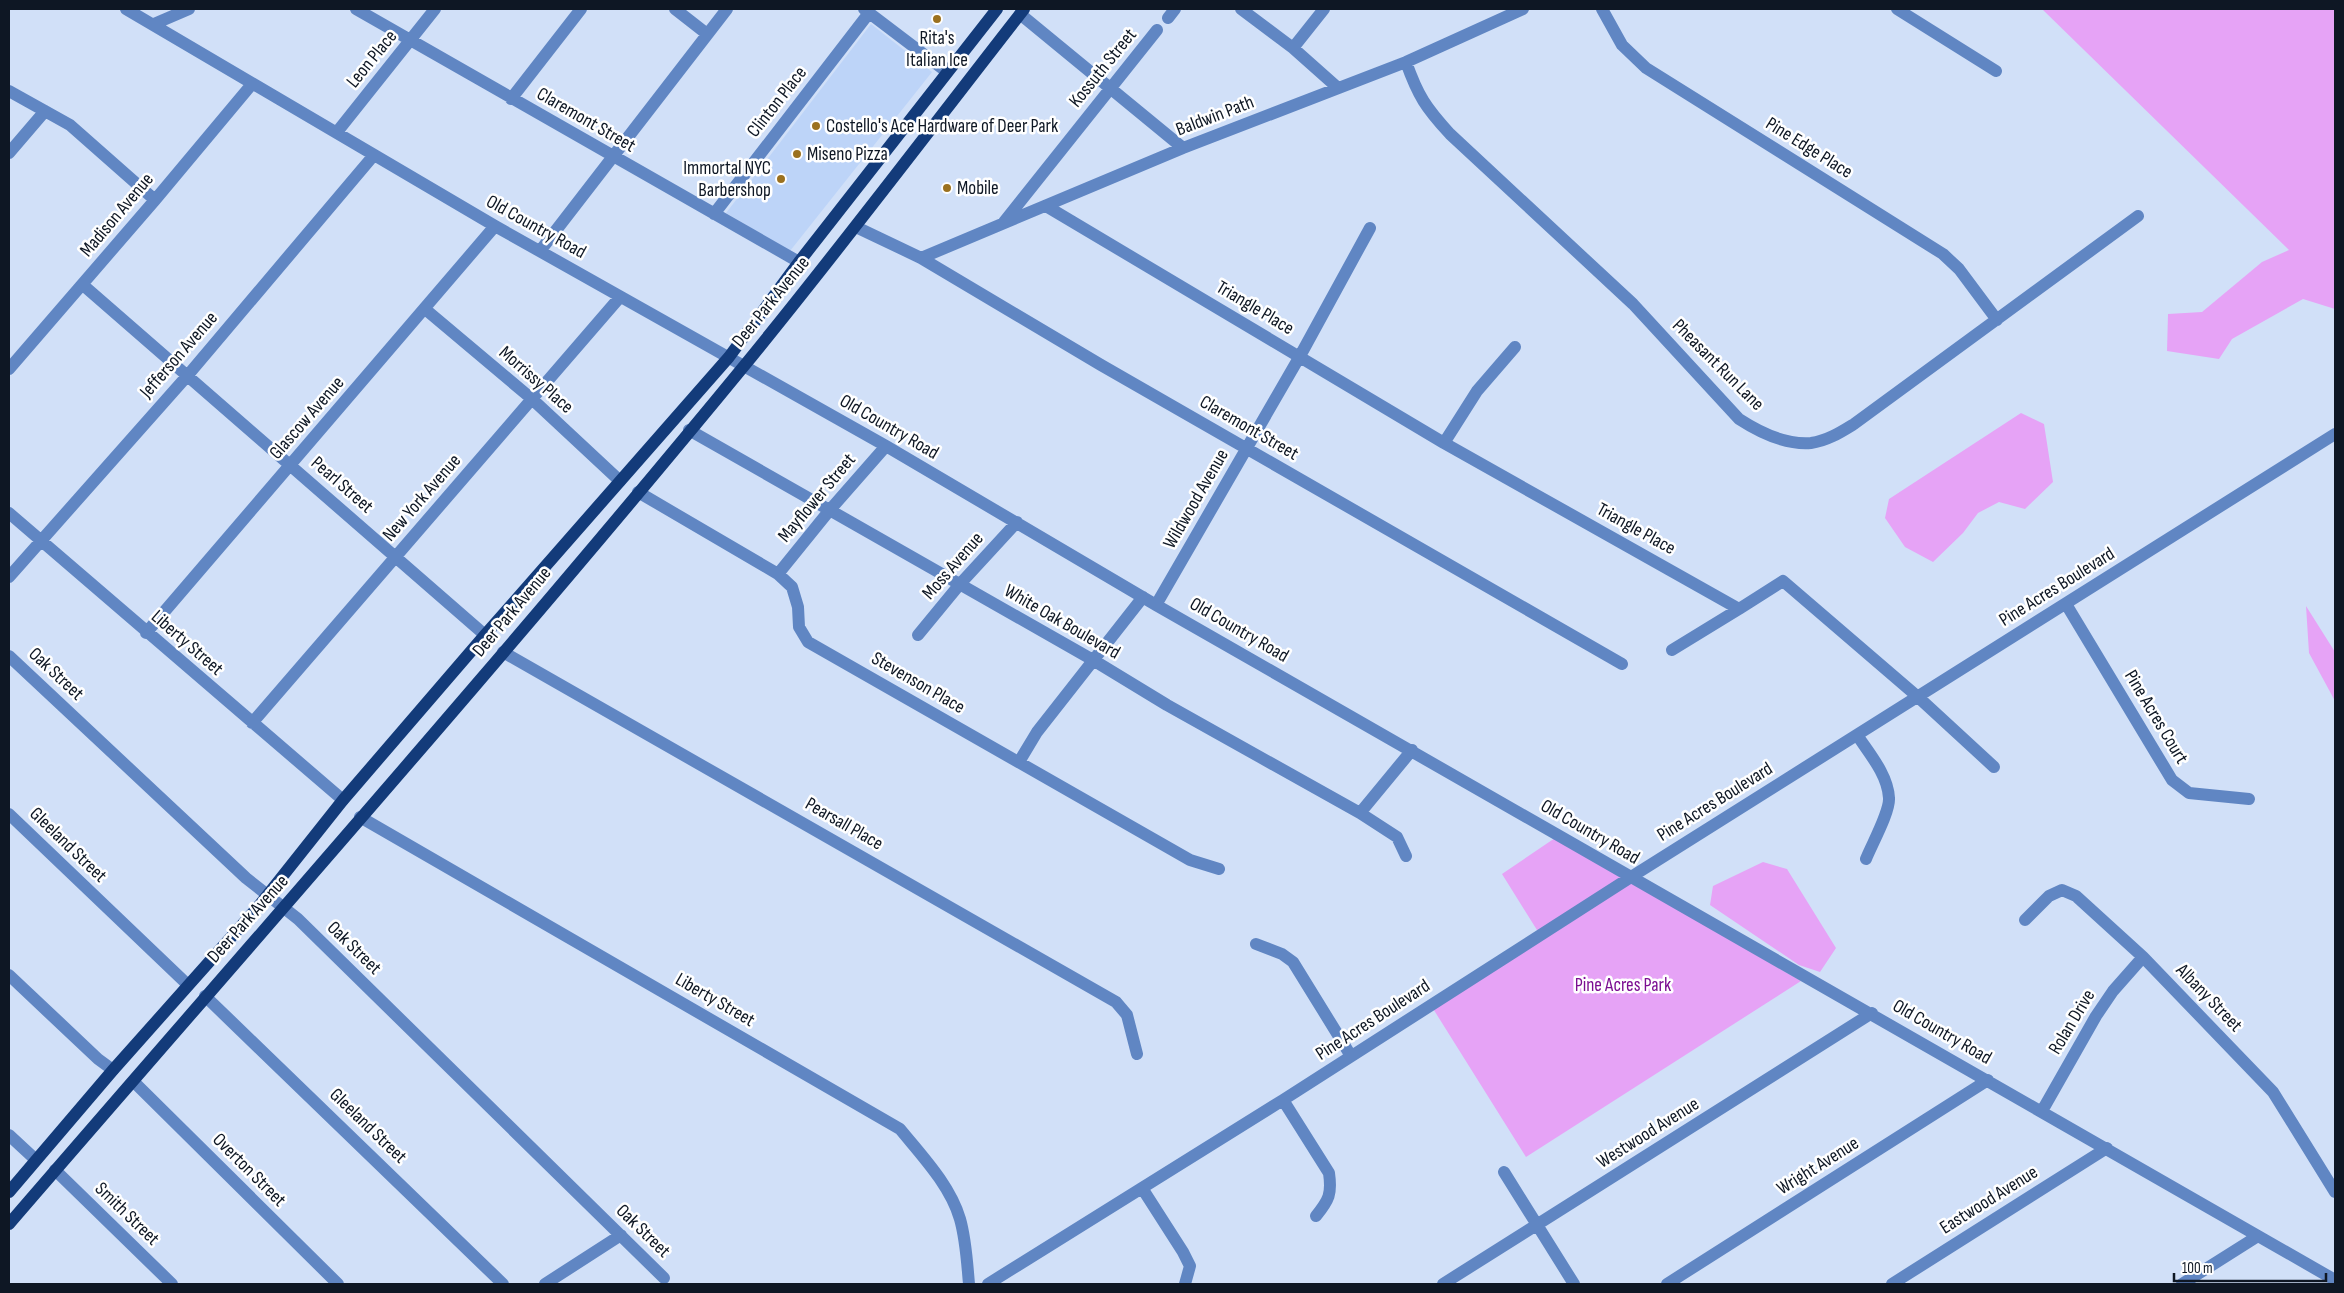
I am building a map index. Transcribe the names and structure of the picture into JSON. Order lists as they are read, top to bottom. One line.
{"streets":{"main road":["Deer Park Avenue"],"street":["Leon Place","Kossuth Street","Clinton Place","Baldwin Path","Claremont Street","Pine Edge Place","Madison Avenue","Old Country Road","Triangle Place","Jefferson Avenue","Pheasant Run Lane","Morrissy Place","Glascow Avenue","Pearl Street","New York Avenue","Mayflower Street","Wildwood Avenue","Moss Avenue","Pine Acres Boulevard","White Oak Boulevard","Liberty Street","Oak Street","Stevenson Place","Pine Acres Court","Pearsall Place","Gleeland Street","Albany Street","Rolan Drive","Westwood Avenue","Wright Avenue","Overton Street","Eastwood Avenue","Smith Street"]},"crossings":[["Leon Place","Claremont Street"],["Leon Place","Old Country Road"],["Kossuth Street","Baldwin Path"],["Clinton Place","Claremont Street"],["Baldwin Path","Claremont Street"],["Baldwin Path","Triangle Place"],["Baldwin Path","Pheasant Run Lane"],["Claremont Street","Deer Park Avenue"],["Claremont Street","Wildwood Avenue"],["Pine Edge Place","Pheasant Run Lane"],["Madison Avenue","Old Country Road"],["Madison Avenue","Pearl Street"],["Old Country Road","Deer Park Avenue"],["Old Country Road","Jefferson Avenue"],["Old Country Road","Glascow Avenue"],["Old Country Road","New York Avenue"],["Old Country Road","Mayflower Street"],["Old Country Road","Wildwood Avenue"],["Old Country Road","Moss Avenue"],["Old Country Road","Pine Acres Boulevard"],["Old Country Road","Rolan Drive"],["Old Country Road","Westwood Avenue"],["Old Country Road","Wright Avenue"],["Old Country Road","Eastwood Avenue"],["Deer Park Avenue","Morrissy Place"],["Deer Park Avenue","Pearl Street"],["Deer Park Avenue","White Oak Boulevard"],["Deer Park Avenue","Liberty Street"],["Deer Park Avenue","Oak Street"],["Deer Park Avenue","Stevenson Place"],["Deer Park Avenue","Pearsall Place"],["Deer Park Avenue","Gleeland Street"],["Deer Park Avenue","Overton Street"],["Deer Park Avenue","Smith Street"],["Triangle Place","Wildwood Avenue"],["Jefferson Avenue","Pearl Street"],["Jefferson Avenue","Liberty Street"],["Morrissy Place","Glascow Avenue"],["Morrissy Place","New York Avenue"],["Glascow Avenue","Pearl Street"],["Glascow Avenue","Liberty Street"],["Pearl Street","New York Avenue"],["New York Avenue","Liberty Street"],["Mayflower Street","White Oak Boulevard"],["Mayflower Street","Stevenson Place"],["Moss Avenue","White Oak Boulevard"],["Pine Acres Boulevard","Pine Acres Court"],["Albany Street","Rolan Drive"]],"parks":["Pine Acres Park"],"places":["Rita's Italian Ice","Costello's Ace Hardware of Deer Park","Miseno Pizza","Immortal NYC Barbershop","Mobile"],"scale_bar":"100 m"}
